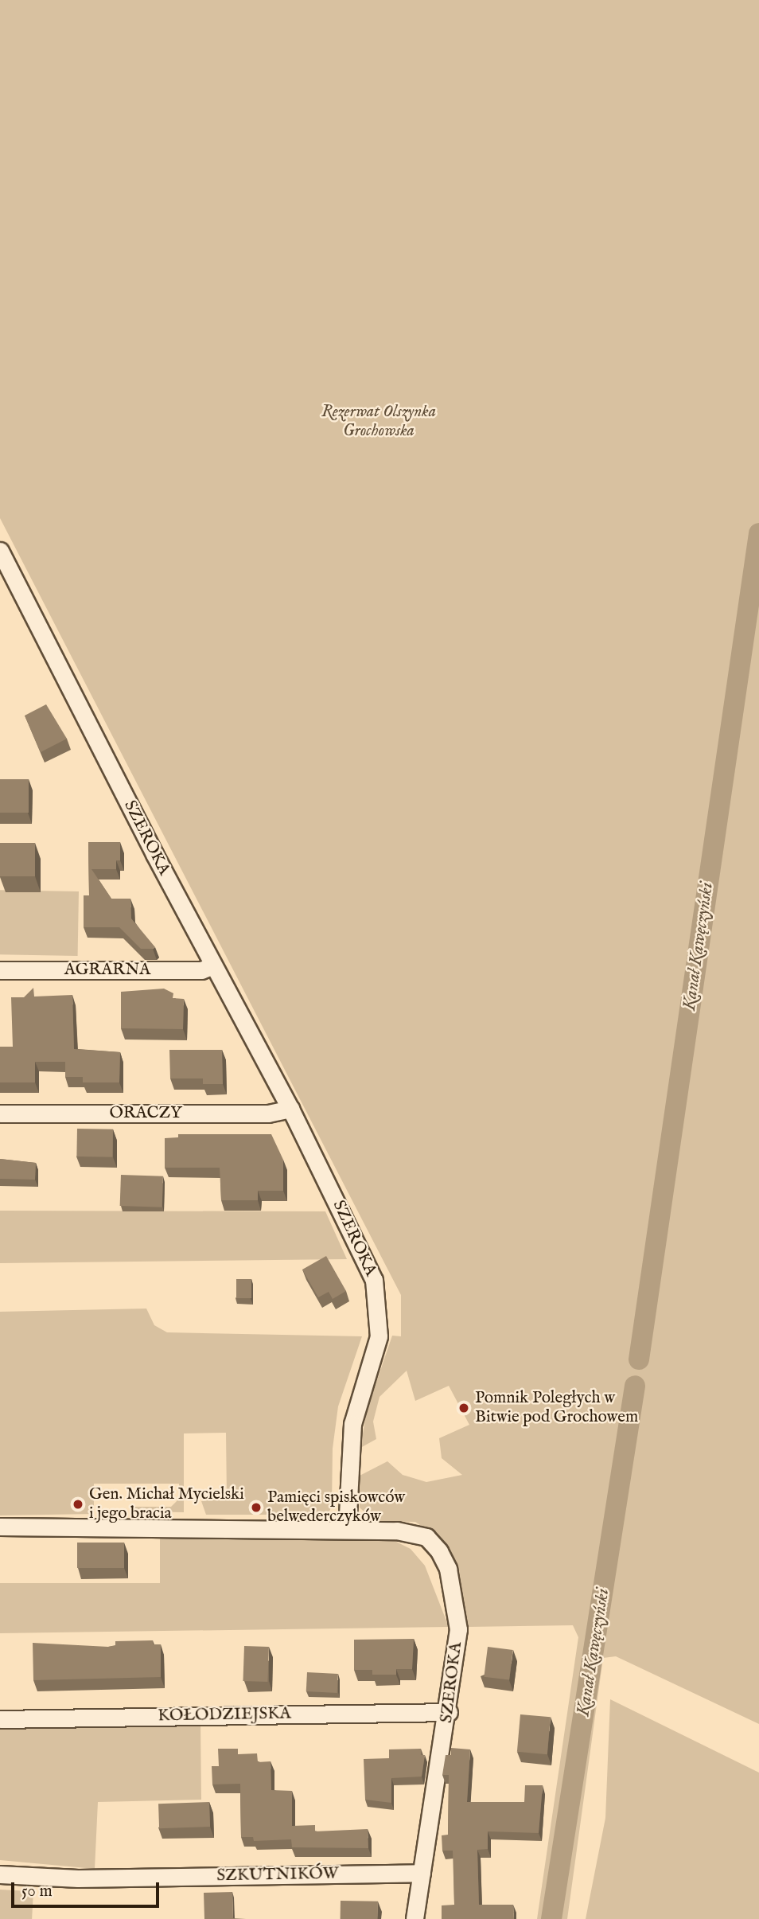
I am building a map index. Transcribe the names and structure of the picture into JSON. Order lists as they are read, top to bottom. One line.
{"streets":{"street":["SZEROKA","AGRARNA","ORACZY","KOŁODZIEJSKA","SZKUTNIKÓW"]},"crossings":[["SZEROKA","AGRARNA"],["SZEROKA","ORACZY"],["SZEROKA","KOŁODZIEJSKA"],["SZEROKA","SZKUTNIKÓW"]],"water":["Kanał Kawęczyński"],"parks":["Rezerwat Olszynka Grochowska"],"places":["Pomnik Poległych w Bitwie pod Grochowem","Gen. Michał Mycielski i jego bracia","Pamięci spiskowców belwederczyków"],"scale_bar":"50 m"}
